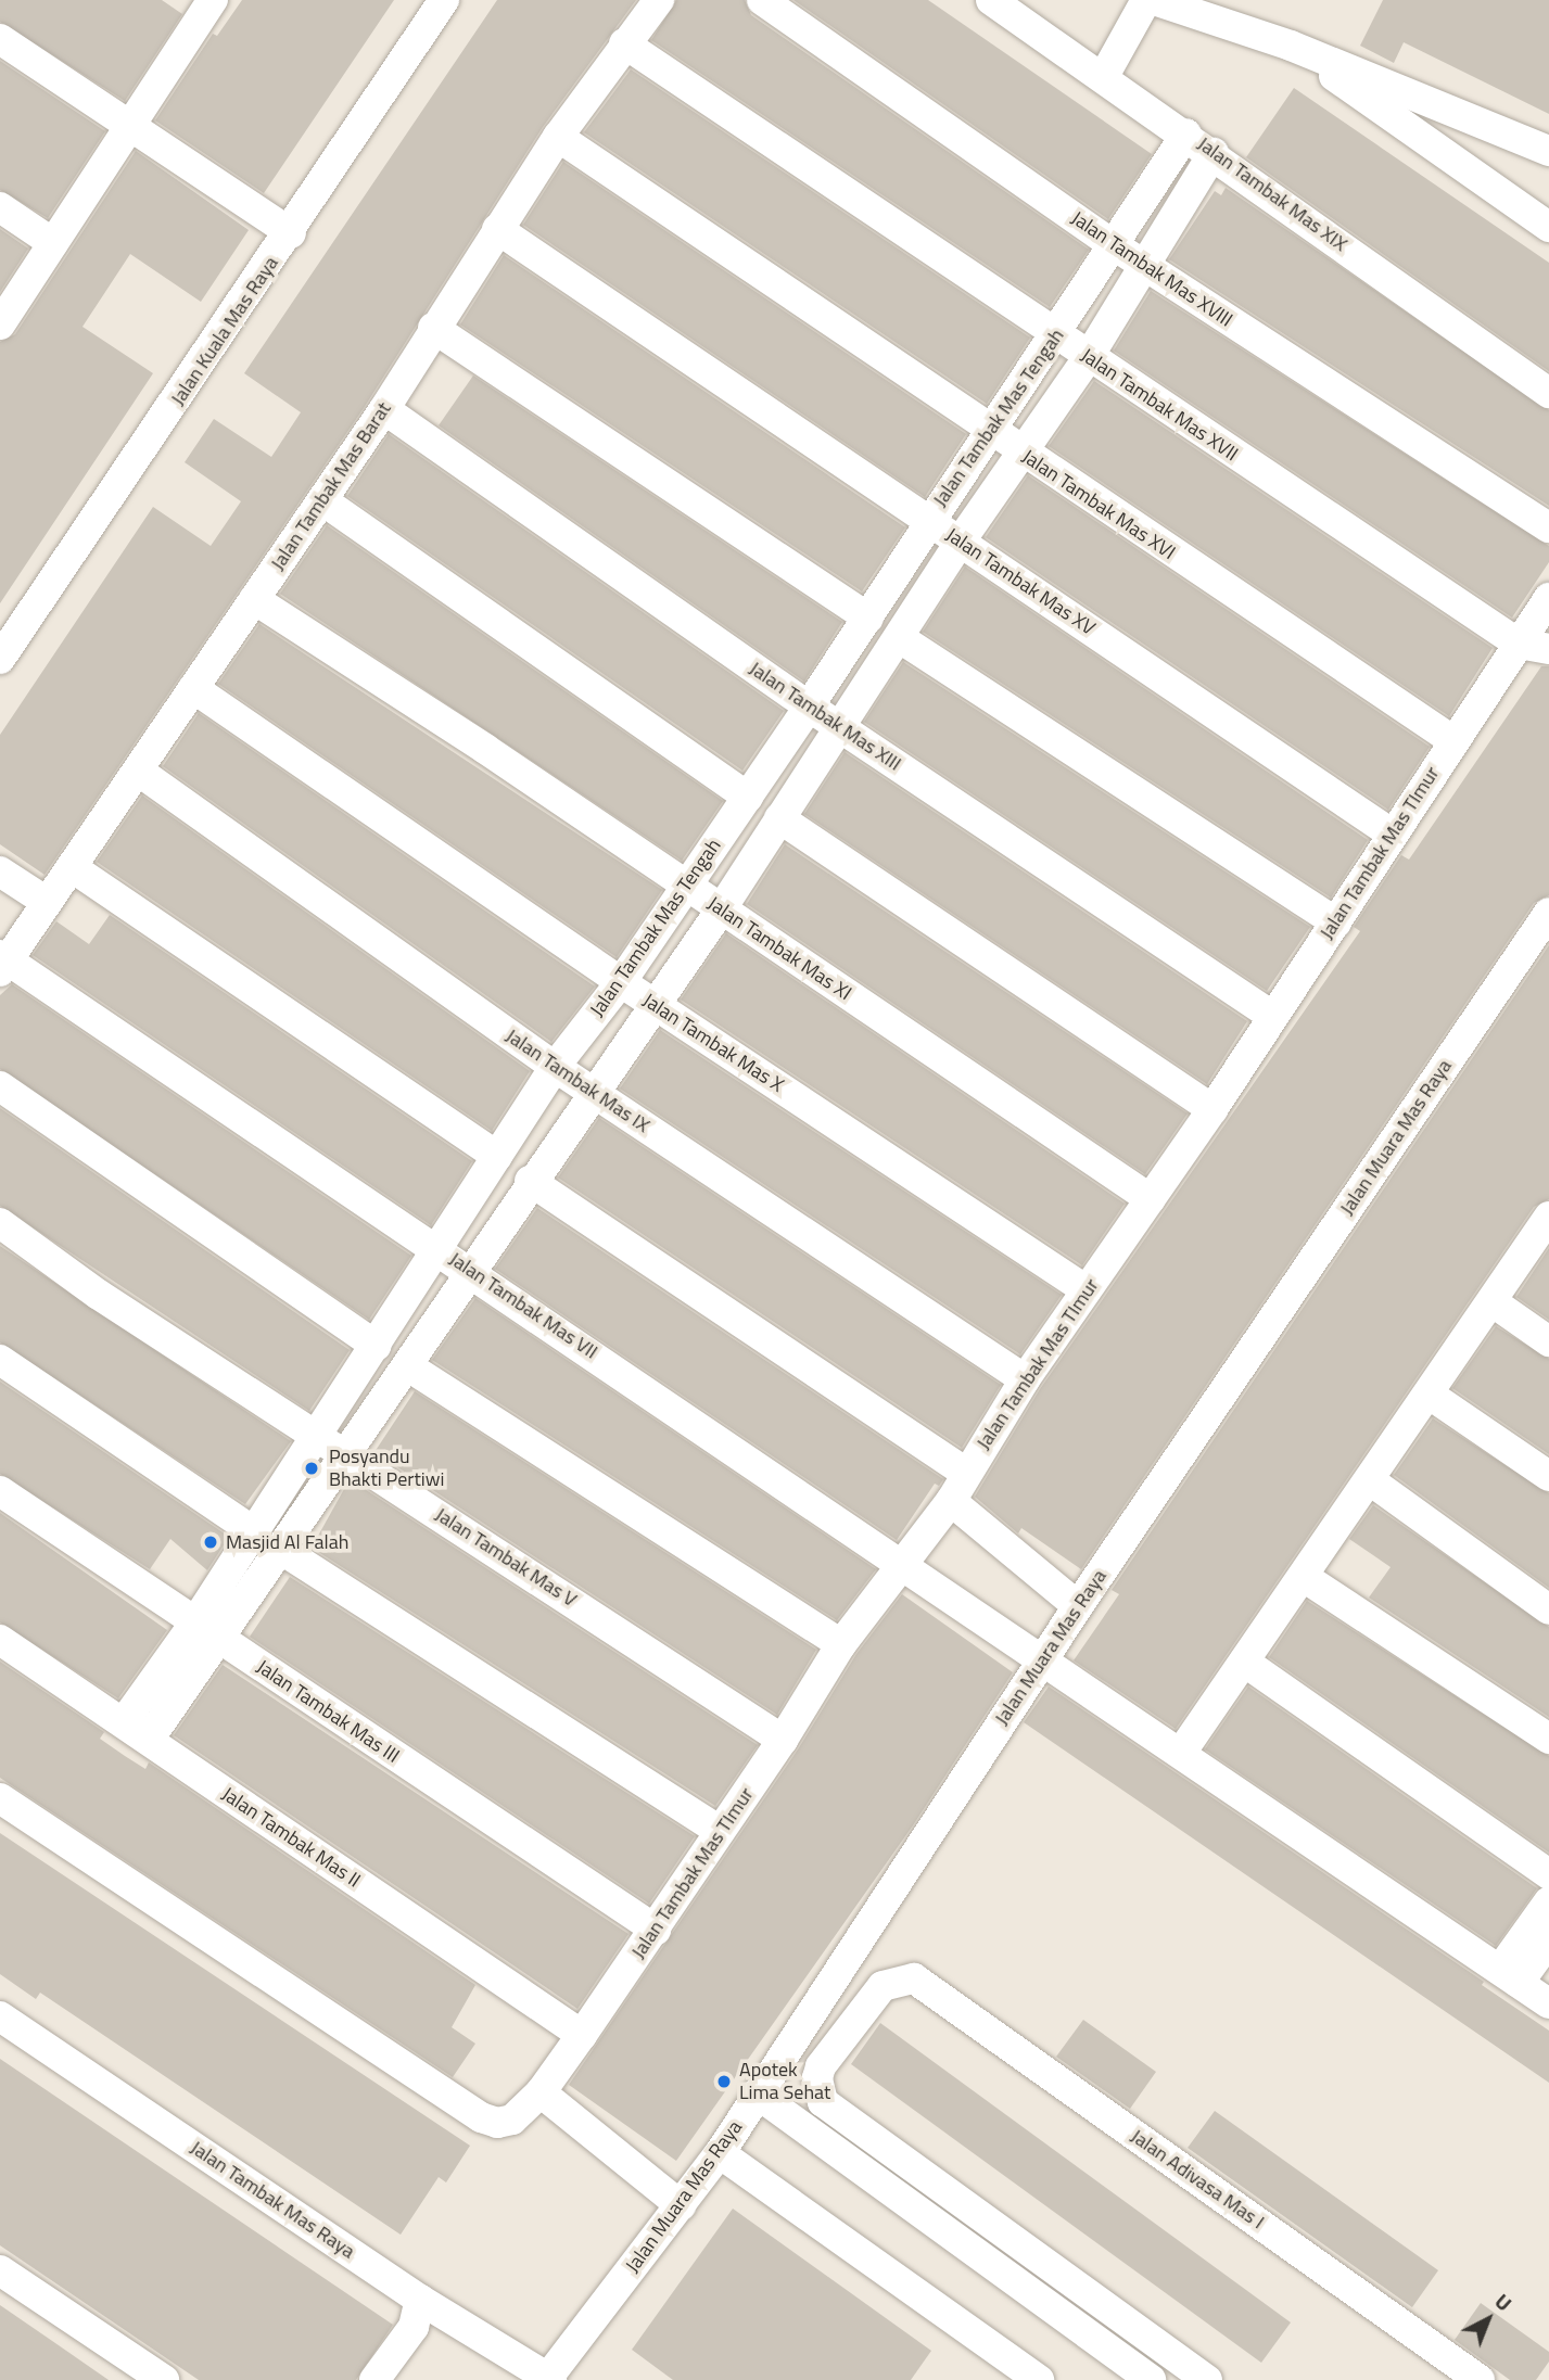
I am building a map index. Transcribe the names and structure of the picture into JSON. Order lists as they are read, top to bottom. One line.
{"streets":{"street":["Jalan Tambak Mas XIX","Jalan Tambak Mas XVIII","Jalan Kuala Mas Raya","Jalan Tambak Mas XVII","Jalan Tambak Mas Tengah","Jalan Tambak Mas Barat","Jalan Tambak Mas XVI","Jalan Tambak Mas XV","Jalan Tambak Mas XIII","Jalan Tambak Mas TImur","Jalan Tambak Mas XI","Jalan Tambak Mas X","Jalan Tambak Mas IX","Jalan Muara Mas Raya","Jalan Tambak Mas VII","Jalan Tambak Mas V","Jalan Tambak Mas III","Jalan Tambak Mas II","Jalan Adivasa Mas I","Jalan Tambak Mas Raya"]},"crossings":[["Jalan Tambak Mas XIX","Jalan Tambak Mas Tengah"],["Jalan Tambak Mas XVIII","Jalan Tambak Mas Tengah"],["Jalan Tambak Mas XVII","Jalan Tambak Mas Tengah"],["Jalan Tambak Mas XVII","Jalan Tambak Mas Barat"],["Jalan Tambak Mas XVII","Jalan Tambak Mas TImur"],["Jalan Tambak Mas Tengah","Jalan Tambak Mas XVI"],["Jalan Tambak Mas Tengah","Jalan Tambak Mas XV"],["Jalan Tambak Mas Tengah","Jalan Tambak Mas XIII"],["Jalan Tambak Mas Tengah","Jalan Tambak Mas XI"],["Jalan Tambak Mas Tengah","Jalan Tambak Mas X"],["Jalan Tambak Mas Tengah","Jalan Tambak Mas IX"],["Jalan Tambak Mas Tengah","Jalan Tambak Mas VII"],["Jalan Tambak Mas Tengah","Jalan Tambak Mas V"],["Jalan Tambak Mas Tengah","Jalan Tambak Mas III"],["Jalan Tambak Mas Tengah","Jalan Tambak Mas II"],["Jalan Tambak Mas Barat","Jalan Tambak Mas XVI"],["Jalan Tambak Mas Barat","Jalan Tambak Mas XV"],["Jalan Tambak Mas Barat","Jalan Tambak Mas XIII"],["Jalan Tambak Mas Barat","Jalan Tambak Mas XI"],["Jalan Tambak Mas Barat","Jalan Tambak Mas X"],["Jalan Tambak Mas Barat","Jalan Tambak Mas IX"],["Jalan Tambak Mas Barat","Jalan Tambak Mas VII"],["Jalan Tambak Mas XVI","Jalan Tambak Mas TImur"],["Jalan Tambak Mas XV","Jalan Tambak Mas TImur"],["Jalan Tambak Mas XIII","Jalan Tambak Mas TImur"],["Jalan Tambak Mas TImur","Jalan Tambak Mas XI"],["Jalan Tambak Mas TImur","Jalan Tambak Mas X"],["Jalan Tambak Mas TImur","Jalan Tambak Mas IX"],["Jalan Tambak Mas TImur","Jalan Tambak Mas VII"],["Jalan Tambak Mas TImur","Jalan Tambak Mas V"],["Jalan Tambak Mas TImur","Jalan Tambak Mas III"],["Jalan Tambak Mas TImur","Jalan Tambak Mas II"],["Jalan Muara Mas Raya","Jalan Tambak Mas VII"],["Jalan Muara Mas Raya","Jalan Tambak Mas Raya"]],"places":["Posyandu Bhakti Pertiwi","Masjid Al Falah","Apotek Lima Sehat"],"north":"top right"}
